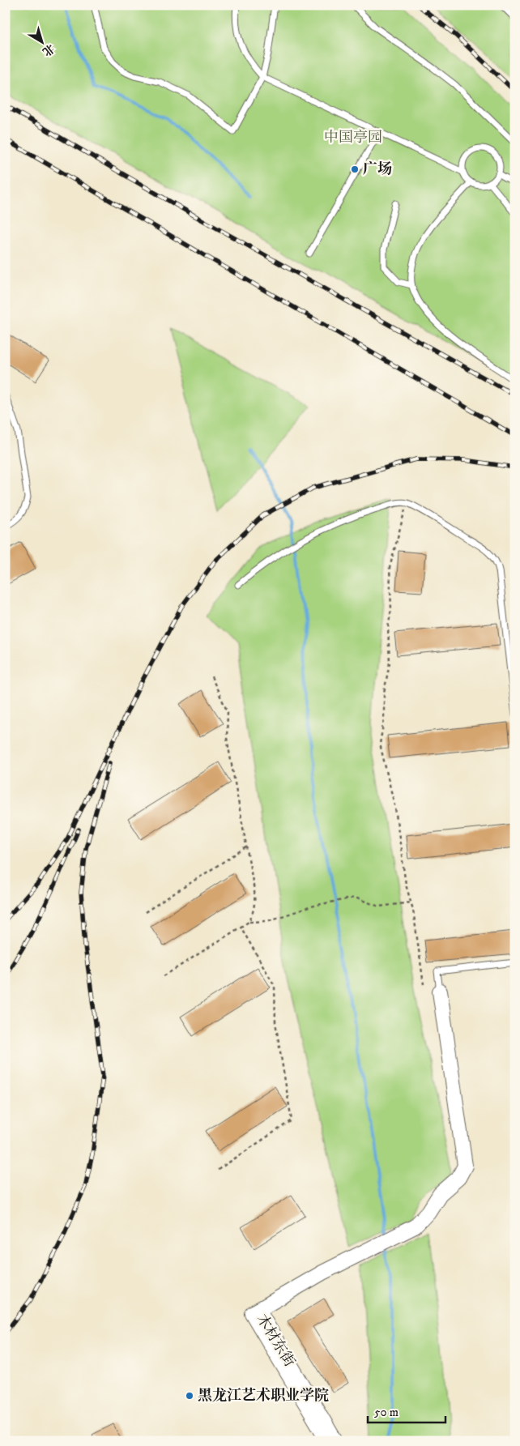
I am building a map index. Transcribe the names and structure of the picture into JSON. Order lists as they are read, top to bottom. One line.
{"streets":{"street":["木材东街"]},"parks":["中国亭园"],"places":["广场","黑龙江艺术职业学院"],"scale_bar":"50 m","north":"bottom right"}
